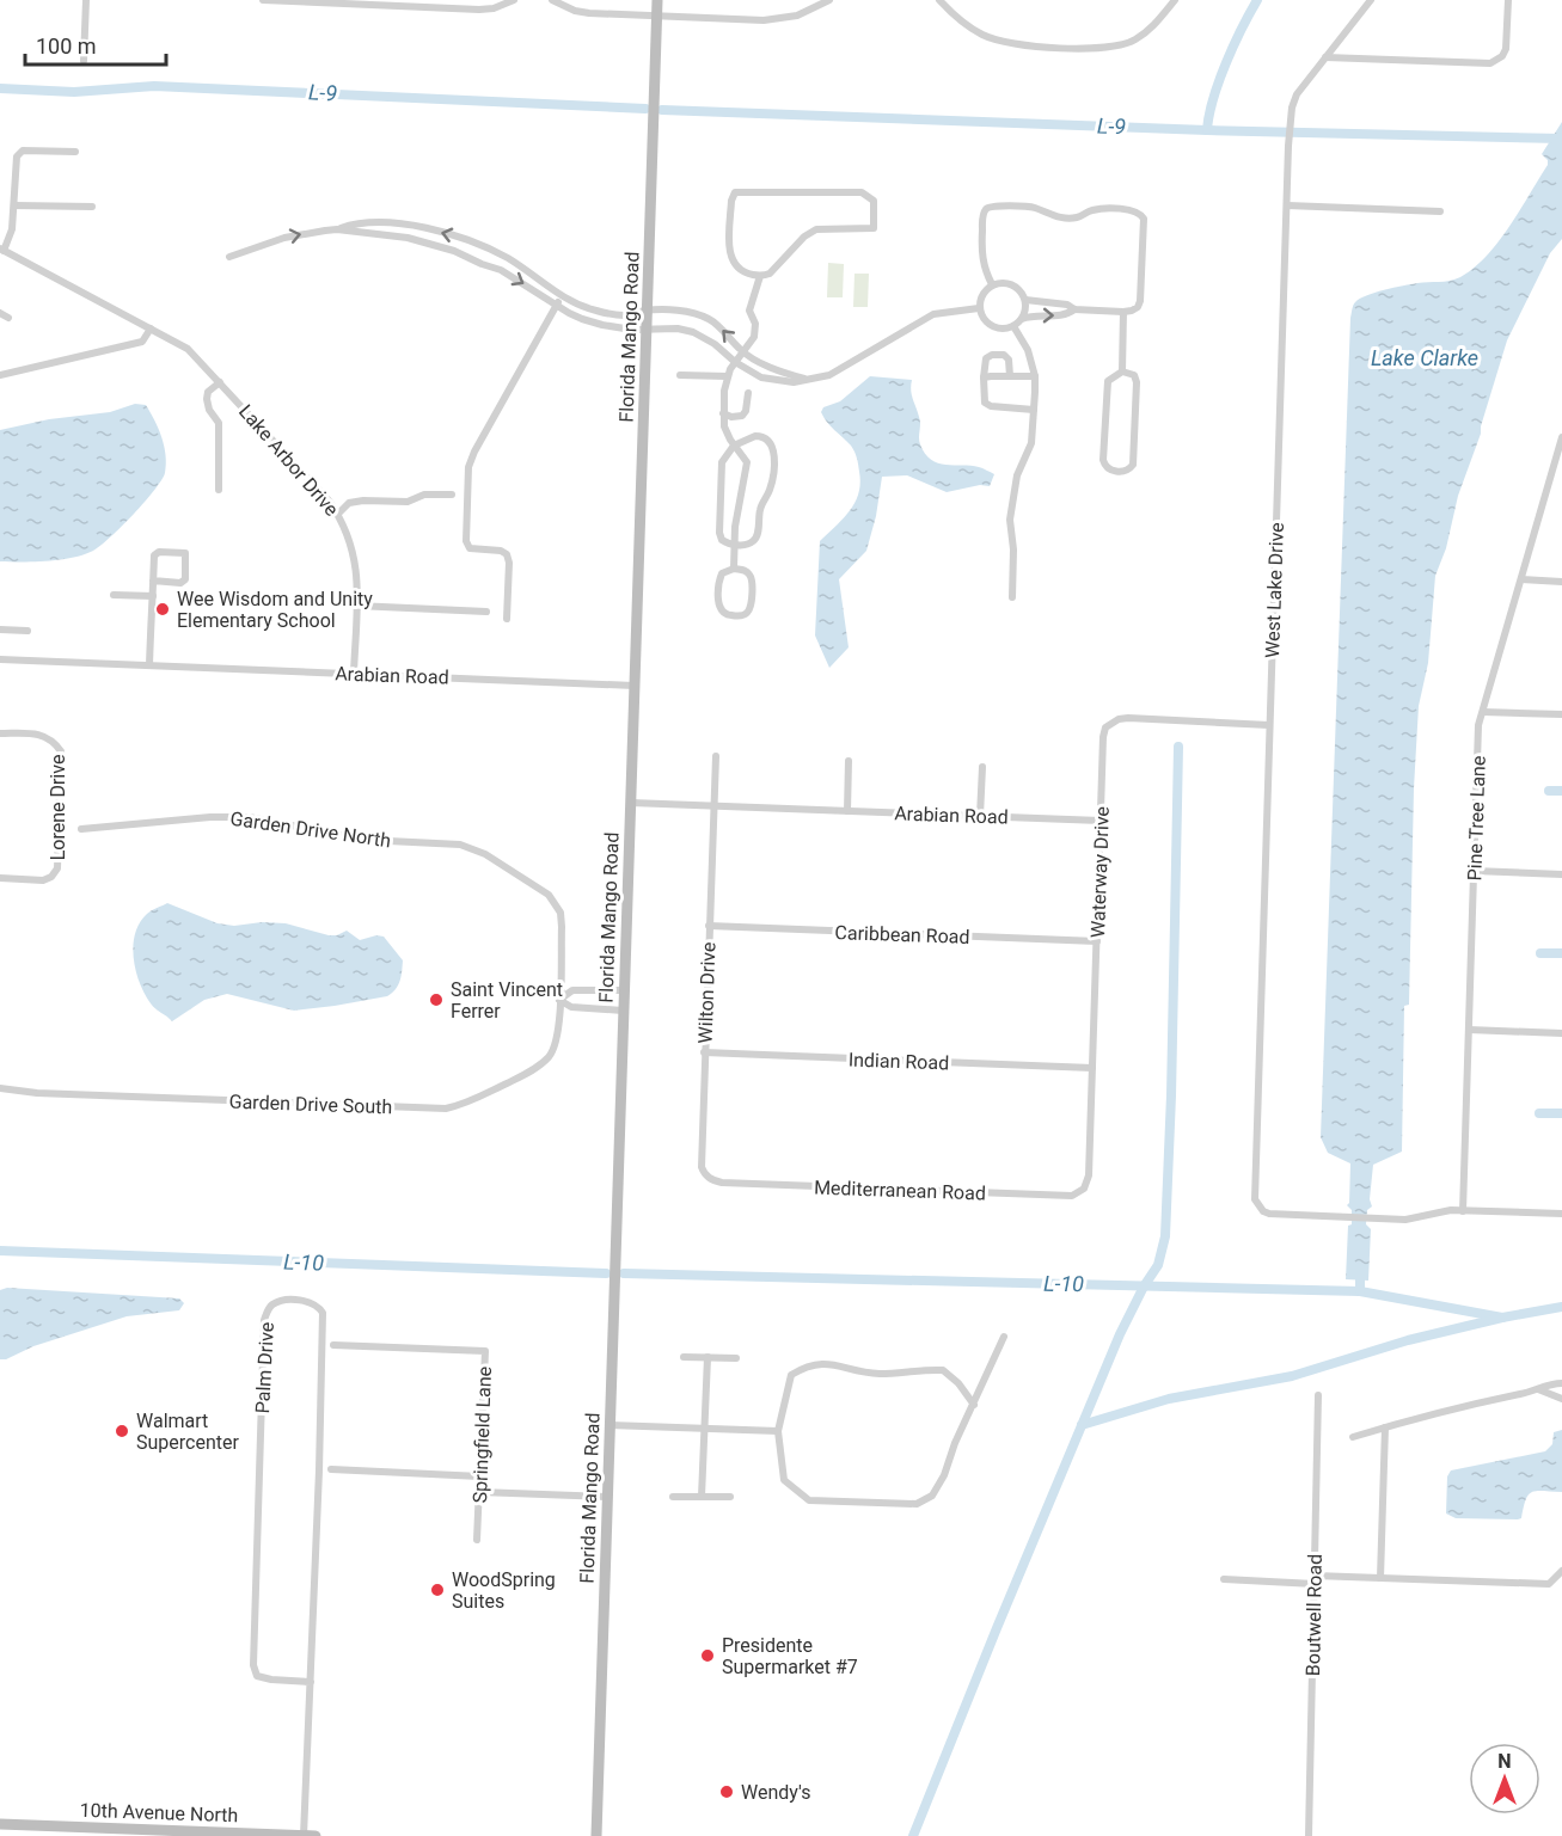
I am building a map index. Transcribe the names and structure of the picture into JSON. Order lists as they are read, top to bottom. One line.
{"streets":{"street":["Florida Mango Road","Lake Arbor Drive","West Lake Drive","Arabian Road","Lorene Drive","Pine Tree Lane","Garden Drive North","Waterway Drive","Caribbean Road","Wilton Drive","Indian Road","Garden Drive South","Mediterranean Road","Palm Drive","Springfield Lane","Boutwell Road","10th Avenue North"]},"crossings":[["Florida Mango Road","Arabian Road"],["Lake Arbor Drive","Arabian Road"],["West Lake Drive","Pine Tree Lane"],["West Lake Drive","Waterway Drive"],["Arabian Road","Waterway Drive"],["Arabian Road","Wilton Drive"],["Garden Drive North","Garden Drive South"],["Waterway Drive","Caribbean Road"],["Waterway Drive","Indian Road"],["Waterway Drive","Mediterranean Road"],["Caribbean Road","Wilton Drive"],["Wilton Drive","Indian Road"],["Wilton Drive","Mediterranean Road"],["Palm Drive","10th Avenue North"]],"water":["L-9","Lake Clarke","L-10"],"places":["Wee Wisdom and Unity Elementary School","Saint Vincent Ferrer","Walmart Supercenter","WoodSpring Suites","Presidente Supermarket #7","Wendy's"],"scale_bar":"100 m","north":"top"}
